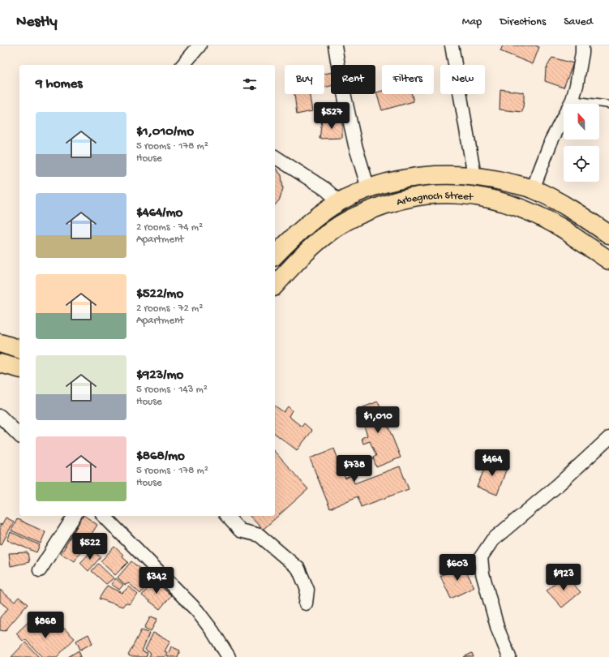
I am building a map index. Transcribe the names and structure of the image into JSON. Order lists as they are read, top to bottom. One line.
{"streets":{"main road":["Arbegnoch Street"]},"north":"top","page":{"header":"Nestly","nav":["Map","Directions","Saved"],"chip":["Buy","Rent","Filters","New"],"heading":"9 homes","price":["$527","$1,010","$464","$738","$522","$603","$923","$342","$868"],"list":[{"name":"$1,010/mo","note":"5 rooms · 178 m² · House"},{"name":"$464/mo","note":"2 rooms · 74 m² · Apartment"},{"name":"$522/mo","note":"2 rooms · 72 m² · Apartment"},{"name":"$923/mo","note":"5 rooms · 143 m² · House"},{"name":"$868/mo","note":"5 rooms · 178 m² · House"}]}}
